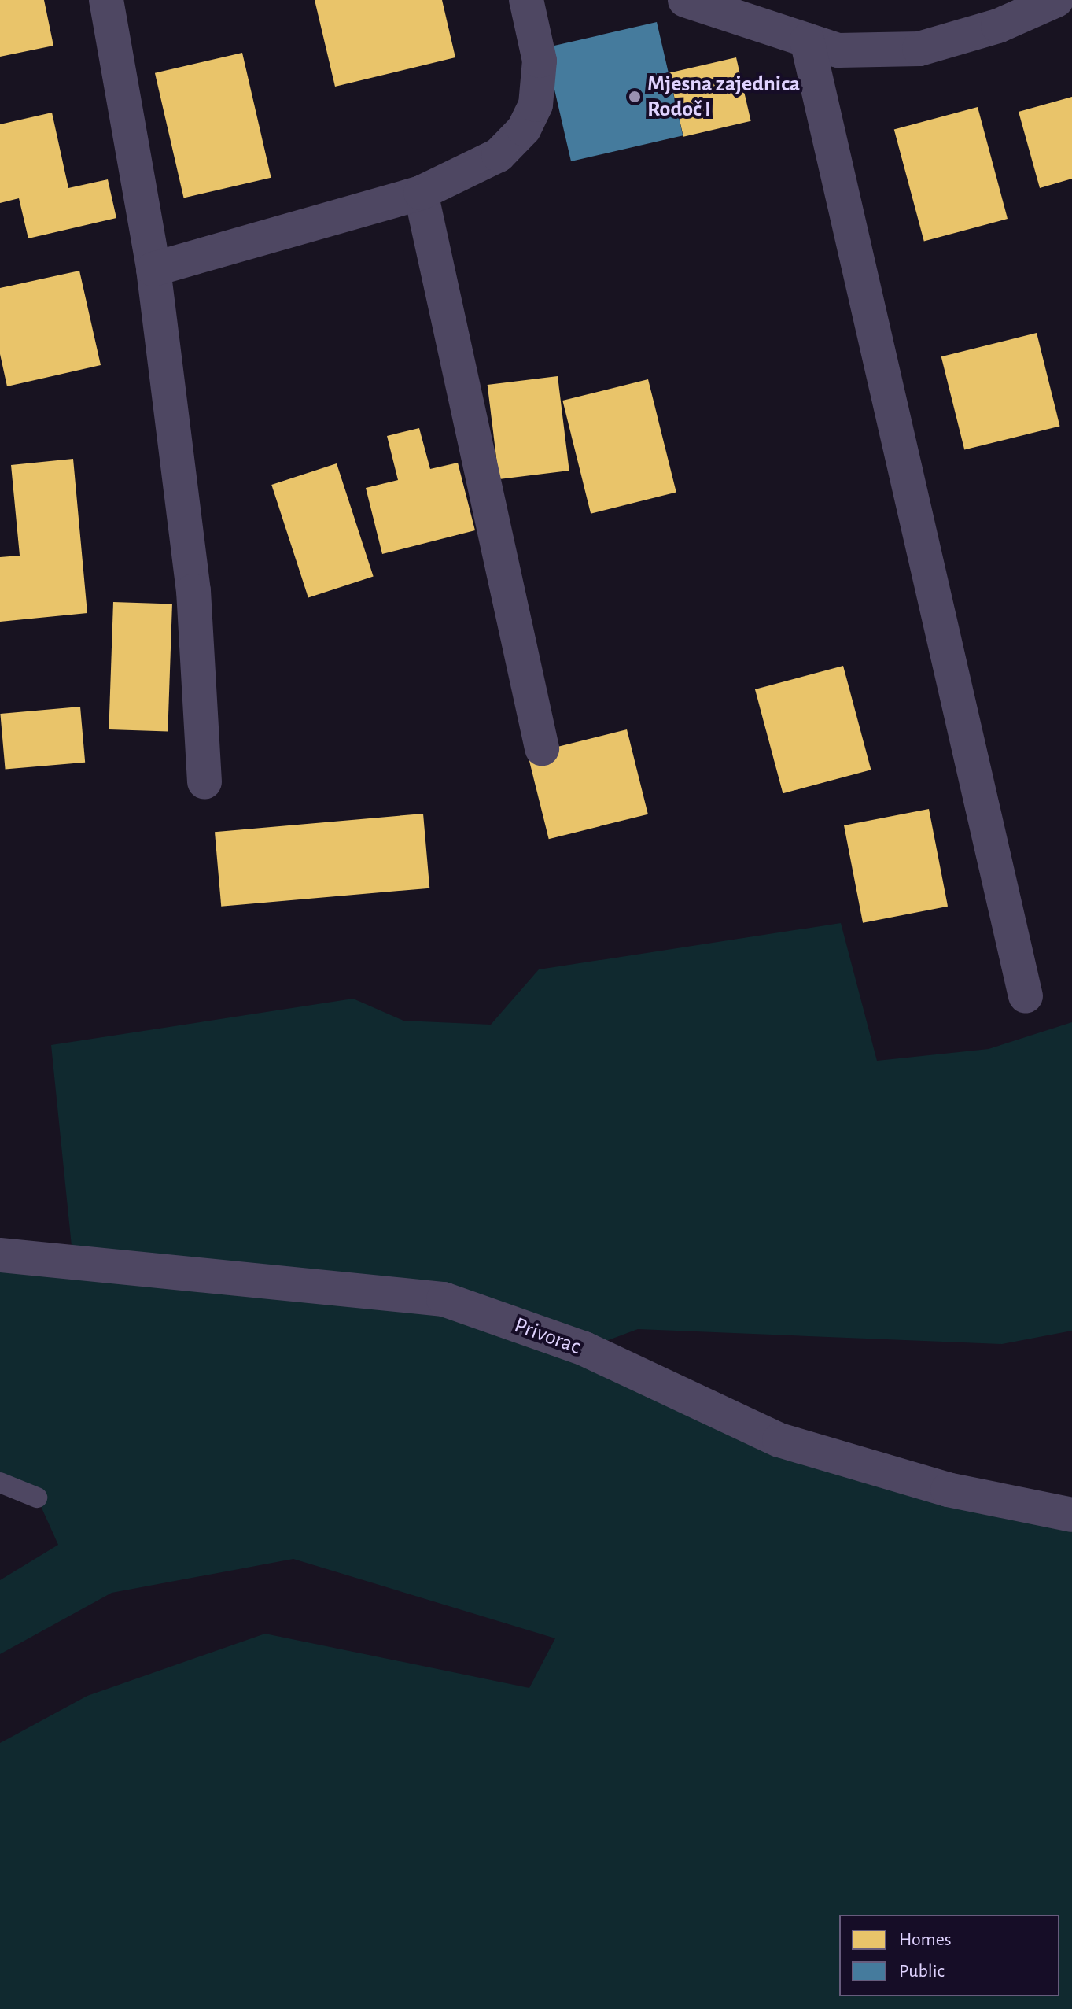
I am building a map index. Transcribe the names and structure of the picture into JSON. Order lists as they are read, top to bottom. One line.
{"streets":{"street":["Privorac"]},"places":["Mjesna zajednica Rodoč I"],"legend":["Homes","Public"]}
